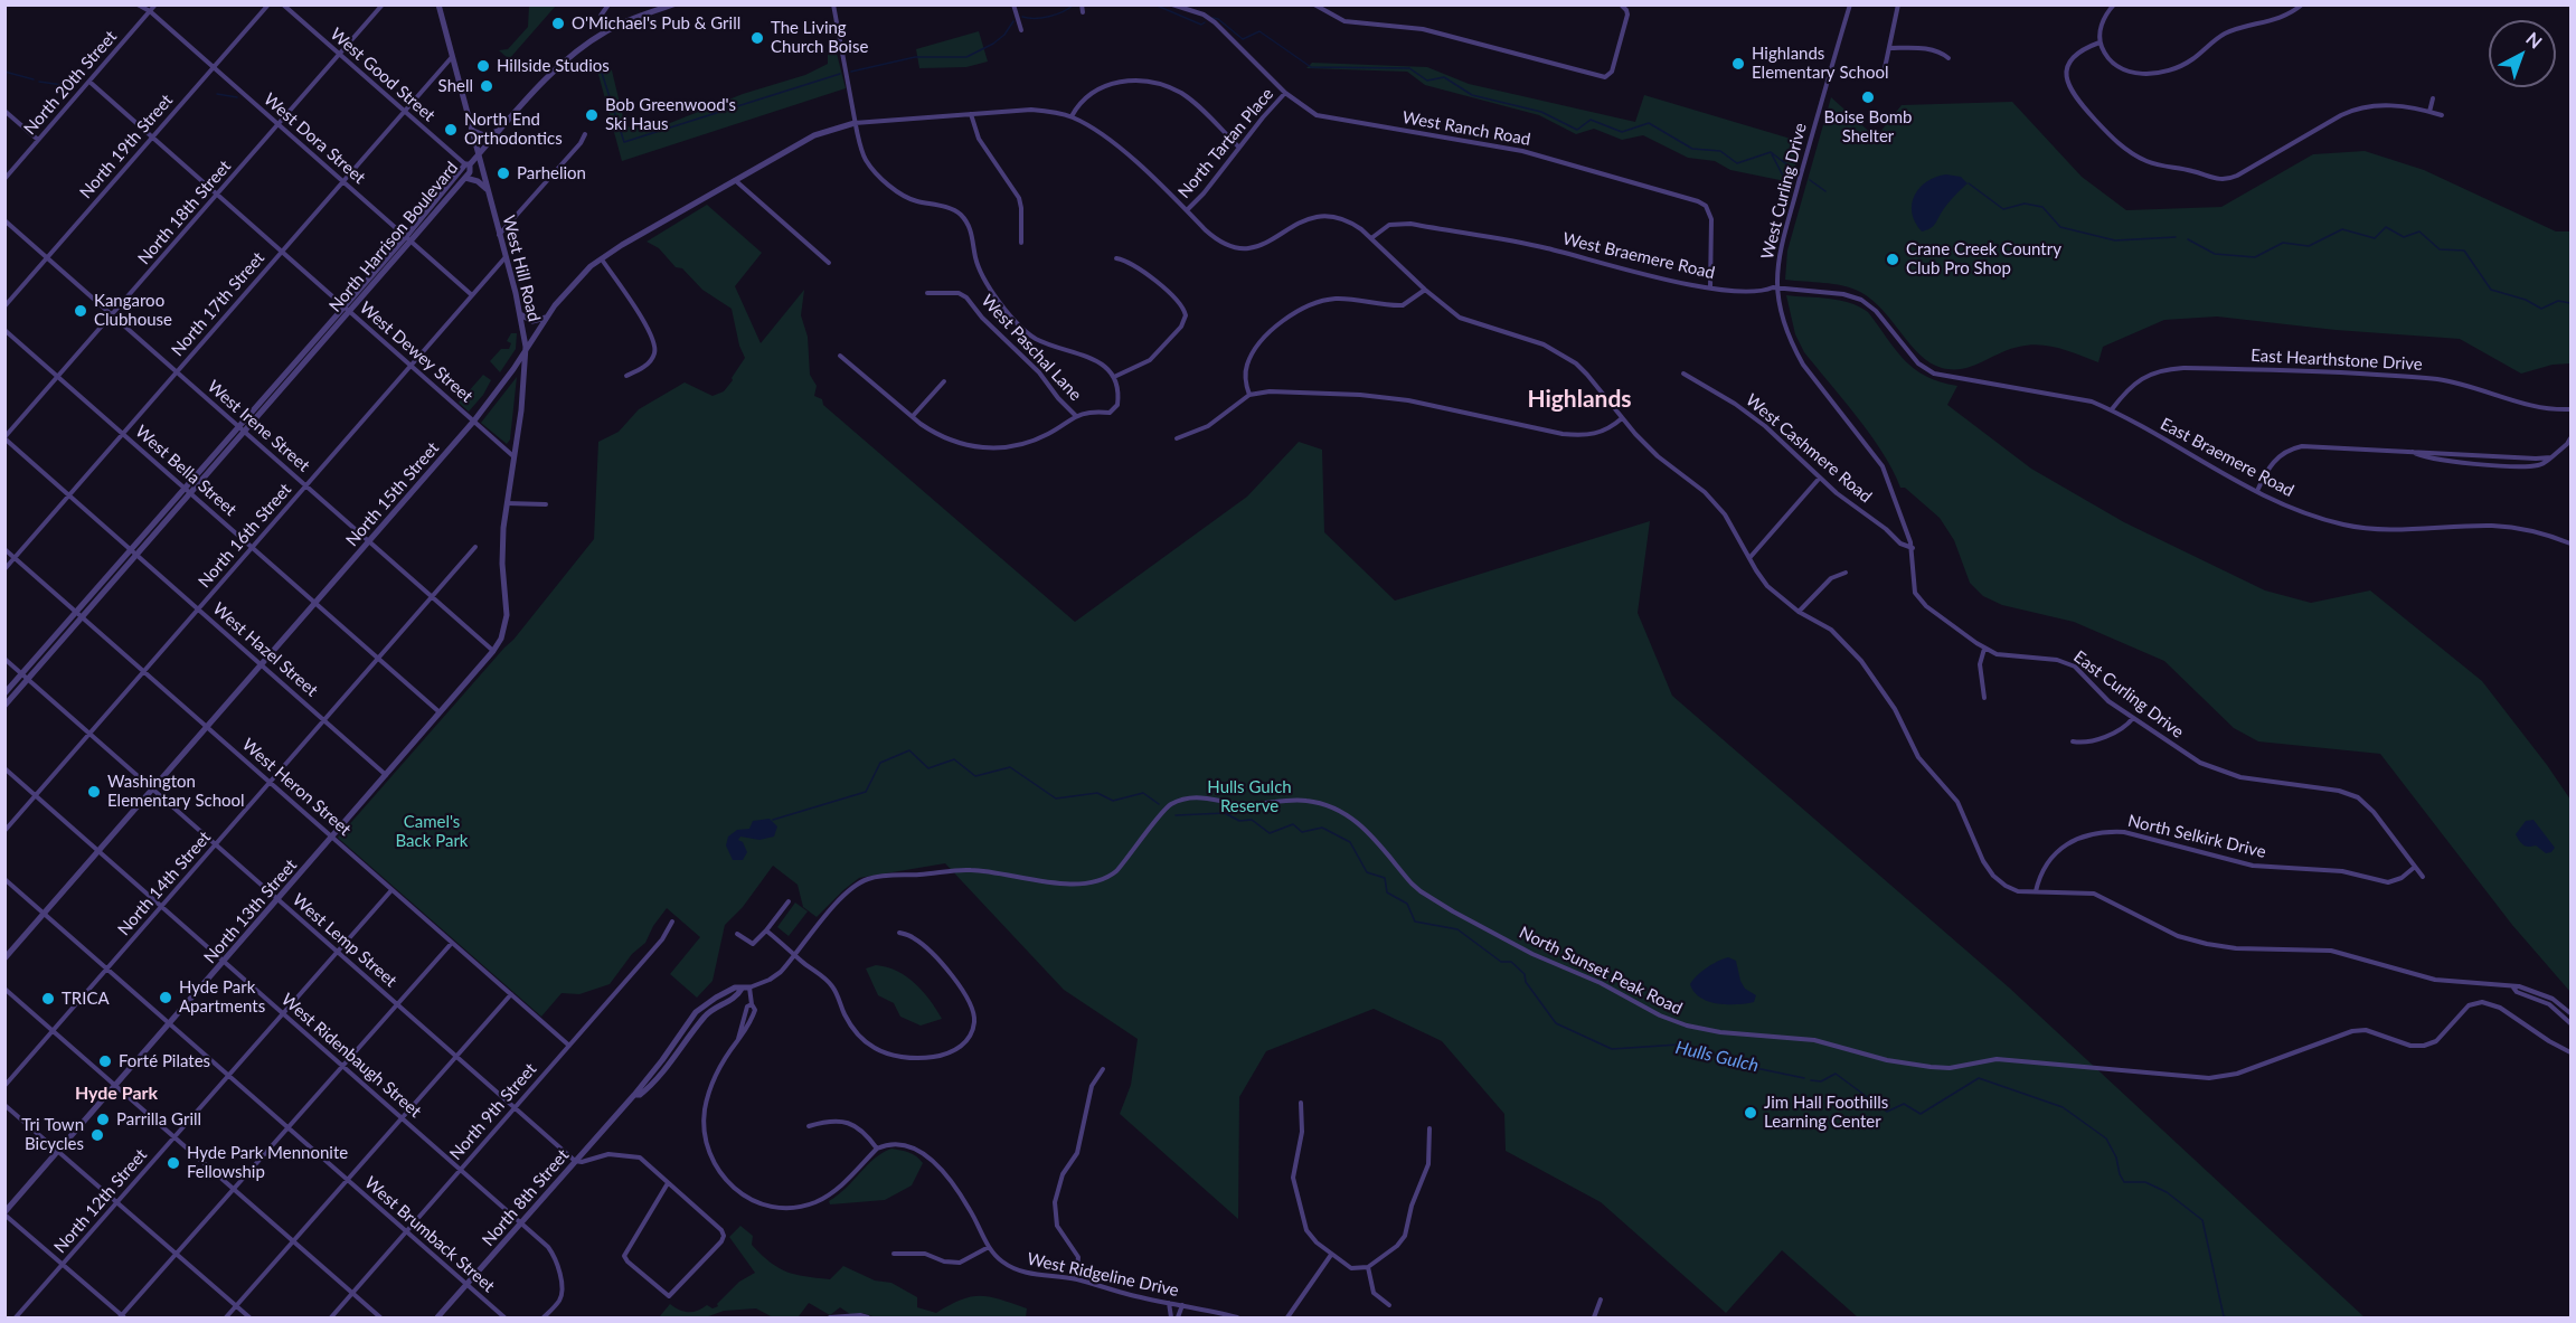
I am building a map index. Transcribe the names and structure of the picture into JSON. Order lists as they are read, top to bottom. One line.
{"streets":{"street":["West Good Street","North 20th Street","West Ranch Road","West Dora Street","North Tartan Place","North 19th Street","West Curling Drive","North 18th Street","North Harrison Boulevard","West Braemere Road","West Hill Road","North 17th Street","West Paschal Lane","West Dewey Street","East Hearthstone Drive","West Irene Street","West Cashmere Road","East Braemere Road","West Bella Street","North 15th Street","North 16th Street","West Hazel Street","East Curling Drive","West Heron Street","North Selkirk Drive","North 14th Street","North 13th Street","West Lemp Street","North Sunset Peak Road","West Ridenbaugh Street","North 9th Street","North 8th Street","North 12th Street","West Brumback Street","West Ridgeline Drive"]},"crossings":[["West Good Street","North 18th Street"],["West Good Street","North Harrison Boulevard"],["West Good Street","North 17th Street"],["North 20th Street","West Dora Street"],["North 20th Street","West Dewey Street"],["West Ranch Road","North Tartan Place"],["West Ranch Road","West Braemere Road"],["West Dora Street","North 19th Street"],["West Dora Street","North 18th Street"],["West Dora Street","North Harrison Boulevard"],["West Dora Street","North 17th Street"],["West Dora Street","North 16th Street"],["North 19th Street","West Dewey Street"],["North 19th Street","West Irene Street"],["West Curling Drive","West Braemere Road"],["West Curling Drive","West Cashmere Road"],["West Curling Drive","East Curling Drive"],["North 18th Street","West Dewey Street"],["North 18th Street","West Irene Street"],["North 18th Street","West Bella Street"],["North 18th Street","West Hazel Street"],["North Harrison Boulevard","West Dewey Street"],["North Harrison Boulevard","West Irene Street"],["North Harrison Boulevard","West Bella Street"],["North Harrison Boulevard","West Hazel Street"],["North Harrison Boulevard","West Heron Street"],["North Harrison Boulevard","West Lemp Street"],["West Braemere Road","East Hearthstone Drive"],["West Braemere Road","East Braemere Road"],["West Hill Road","North 17th Street"],["West Hill Road","West Dewey Street"],["West Hill Road","North 15th Street"],["West Hill Road","North 16th Street"],["West Hill Road","North 13th Street"],["North 17th Street","West Dewey Street"],["North 17th Street","West Irene Street"],["North 17th Street","West Bella Street"],["North 17th Street","West Hazel Street"],["North 17th Street","West Heron Street"],["West Dewey Street","North 15th Street"],["West Dewey Street","North 16th Street"],["East Hearthstone Drive","East Braemere Road"],["West Irene Street","North 15th Street"],["West Irene Street","North 16th Street"],["West Irene Street","North 14th Street"],["West Irene Street","North 13th Street"],["West Bella Street","North 15th Street"],["West Bella Street","North 16th Street"],["West Bella Street","North 14th Street"],["West Bella Street","North 13th Street"],["North 15th Street","West Hazel Street"],["North 15th Street","West Heron Street"],["North 15th Street","West Lemp Street"],["North 15th Street","West Ridenbaugh Street"],["North 15th Street","West Brumback Street"],["North 16th Street","West Hazel Street"],["North 16th Street","West Heron Street"],["North 16th Street","West Lemp Street"],["North 16th Street","West Ridenbaugh Street"],["West Hazel Street","North 14th Street"],["West Hazel Street","North 13th Street"],["East Curling Drive","North Selkirk Drive"],["West Heron Street","North 14th Street"],["West Heron Street","North 13th Street"],["West Heron Street","North 9th Street"],["West Heron Street","North 12th Street"],["North 14th Street","West Lemp Street"],["North 14th Street","West Ridenbaugh Street"],["North 14th Street","West Brumback Street"],["North 13th Street","West Lemp Street"],["North 13th Street","West Ridenbaugh Street"],["North 13th Street","West Brumback Street"],["West Lemp Street","North 9th Street"],["West Lemp Street","North 8th Street"],["West Lemp Street","North 12th Street"],["North Sunset Peak Road","North 8th Street"],["West Ridenbaugh Street","North 9th Street"],["West Ridenbaugh Street","North 8th Street"],["West Ridenbaugh Street","North 12th Street"],["North 9th Street","West Brumback Street"],["North 8th Street","West Brumback Street"],["North 12th Street","West Brumback Street"]],"districts":["Highlands","Hyde Park"],"water":["Hulls Gulch"],"parks":["Hulls Gulch Reserve","Camel's Back Park"],"places":["O'Michael's Pub & Grill","The Living Church Boise","Highlands Elementary School","Hillside Studios","Shell","Boise Bomb Shelter","Bob Greenwood's Ski Haus","North End Orthodontics","Parhelion","Crane Creek Country Club Pro Shop","Kangaroo Clubhouse","Washington Elementary School","Hyde Park Apartments","TRICA","Forté Pilates","Jim Hall Foothills Learning Center","Parrilla Grill","Tri Town Bicycles","Hyde Park Mennonite Fellowship"],"north":"top right"}
